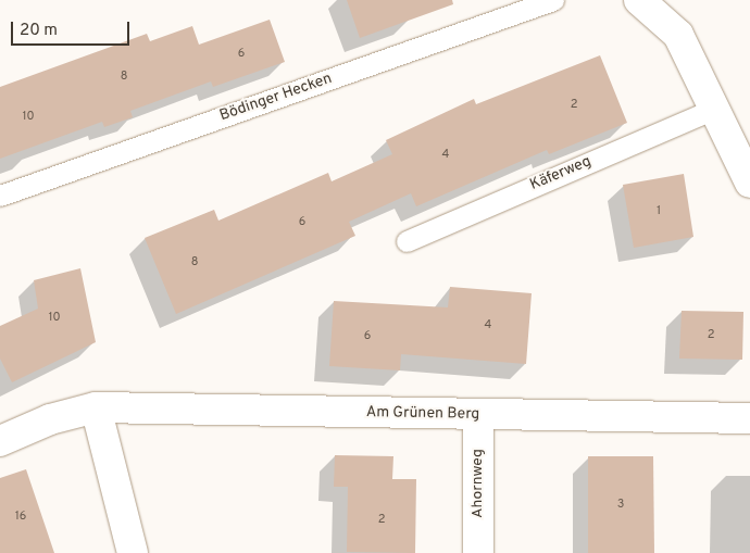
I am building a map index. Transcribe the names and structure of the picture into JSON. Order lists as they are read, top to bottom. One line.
{"streets":{"street":["Am Grünen Berg","Ahornweg"],"lane":["Bödinger Hecken","Käferweg"]},"crossings":[["Am Grünen Berg","Ahornweg"]],"house_numbers":["6","8","2","10","4","1","6","8","10","4","2","6","3","16","2"],"scale_bar":"20 m"}
